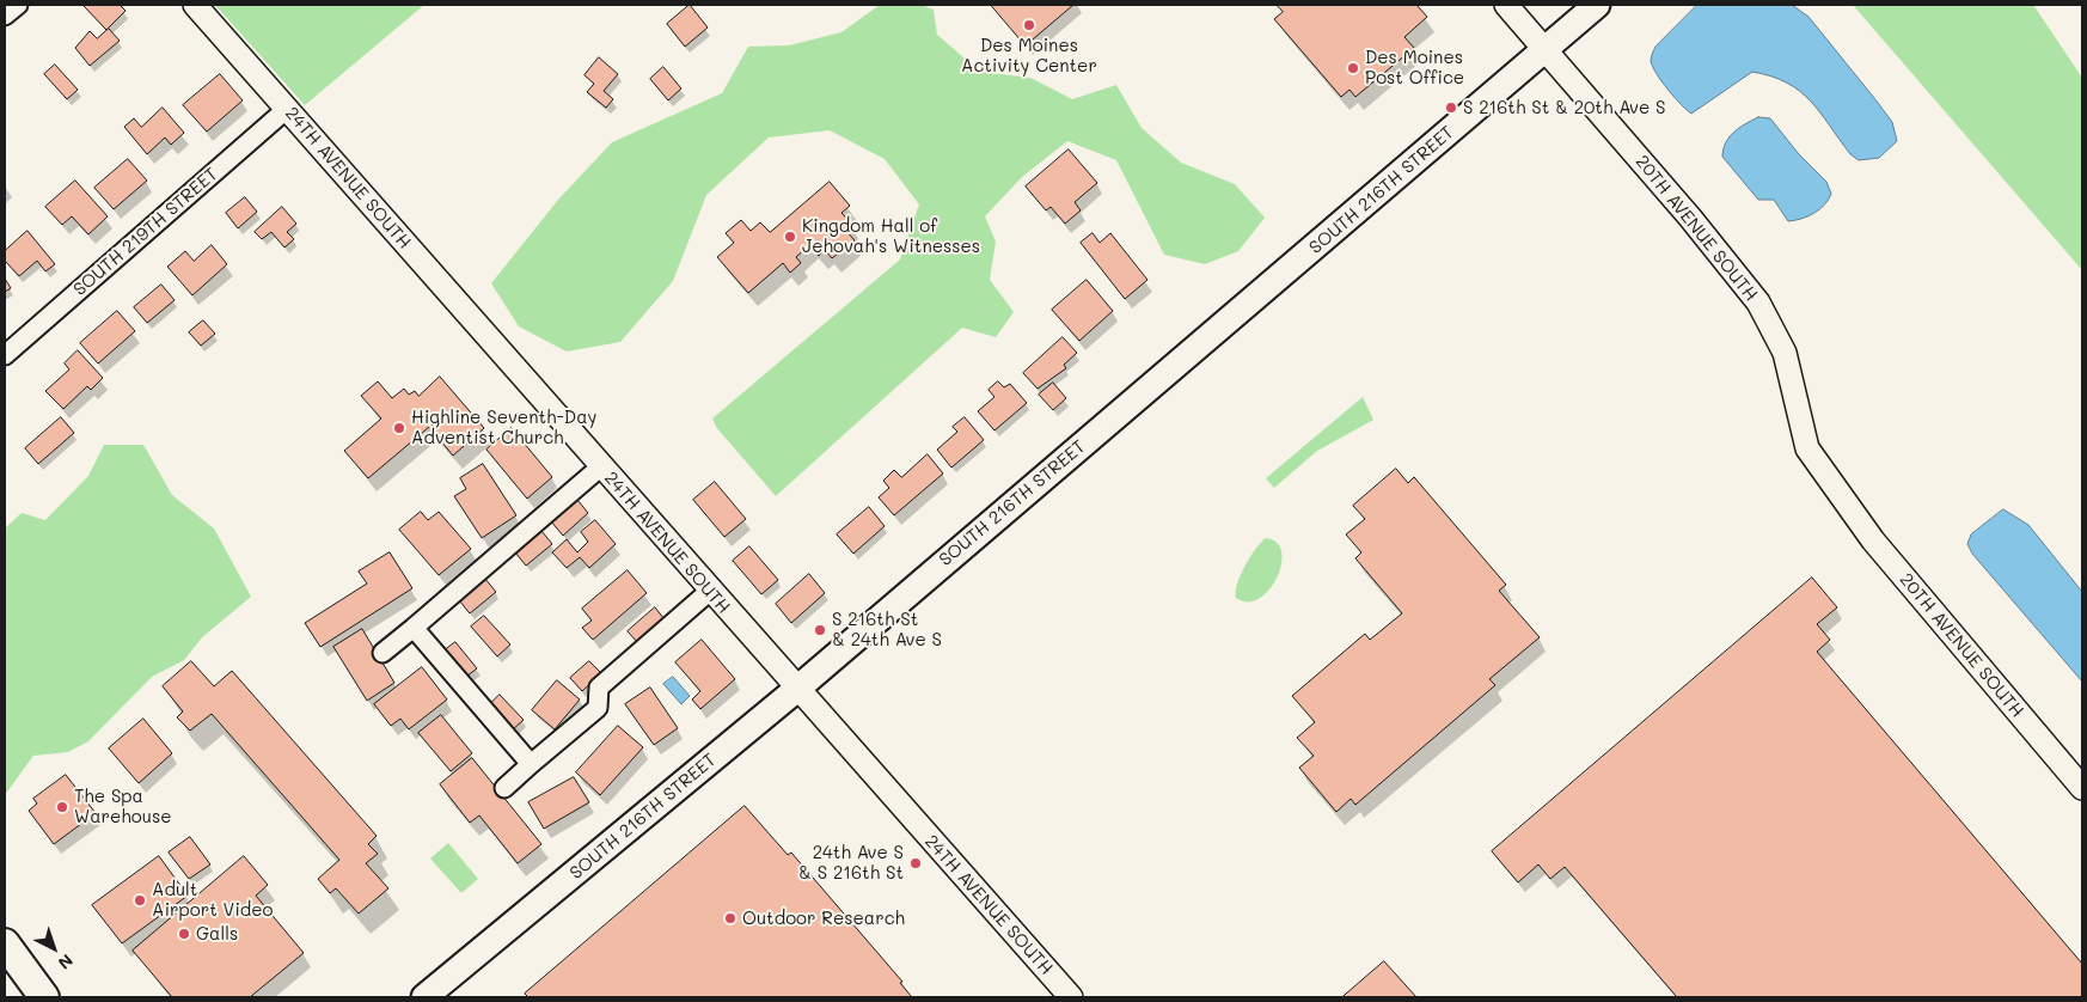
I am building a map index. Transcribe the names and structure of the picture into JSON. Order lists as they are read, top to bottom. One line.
{"streets":{"main road":["SOUTH 216TH STREET"],"street":["24TH AVENUE SOUTH","20TH AVENUE SOUTH","SOUTH 219TH STREET"]},"crossings":[["24TH AVENUE SOUTH","SOUTH 216TH STREET"],["24TH AVENUE SOUTH","SOUTH 219TH STREET"],["SOUTH 216TH STREET","20TH AVENUE SOUTH"]],"places":["Des Moines Activity Center","Des Moines Post Office","S 216th St & 20th Ave S","Kingdom Hall of Jehovah's Witnesses","Highline Seventh-Day Adventist Church","S 216th St & 24th Ave S","The Spa Warehouse","24th Ave S & S 216th St","Adult Airport Video","Outdoor Research","Galls"],"north":"bottom right"}
